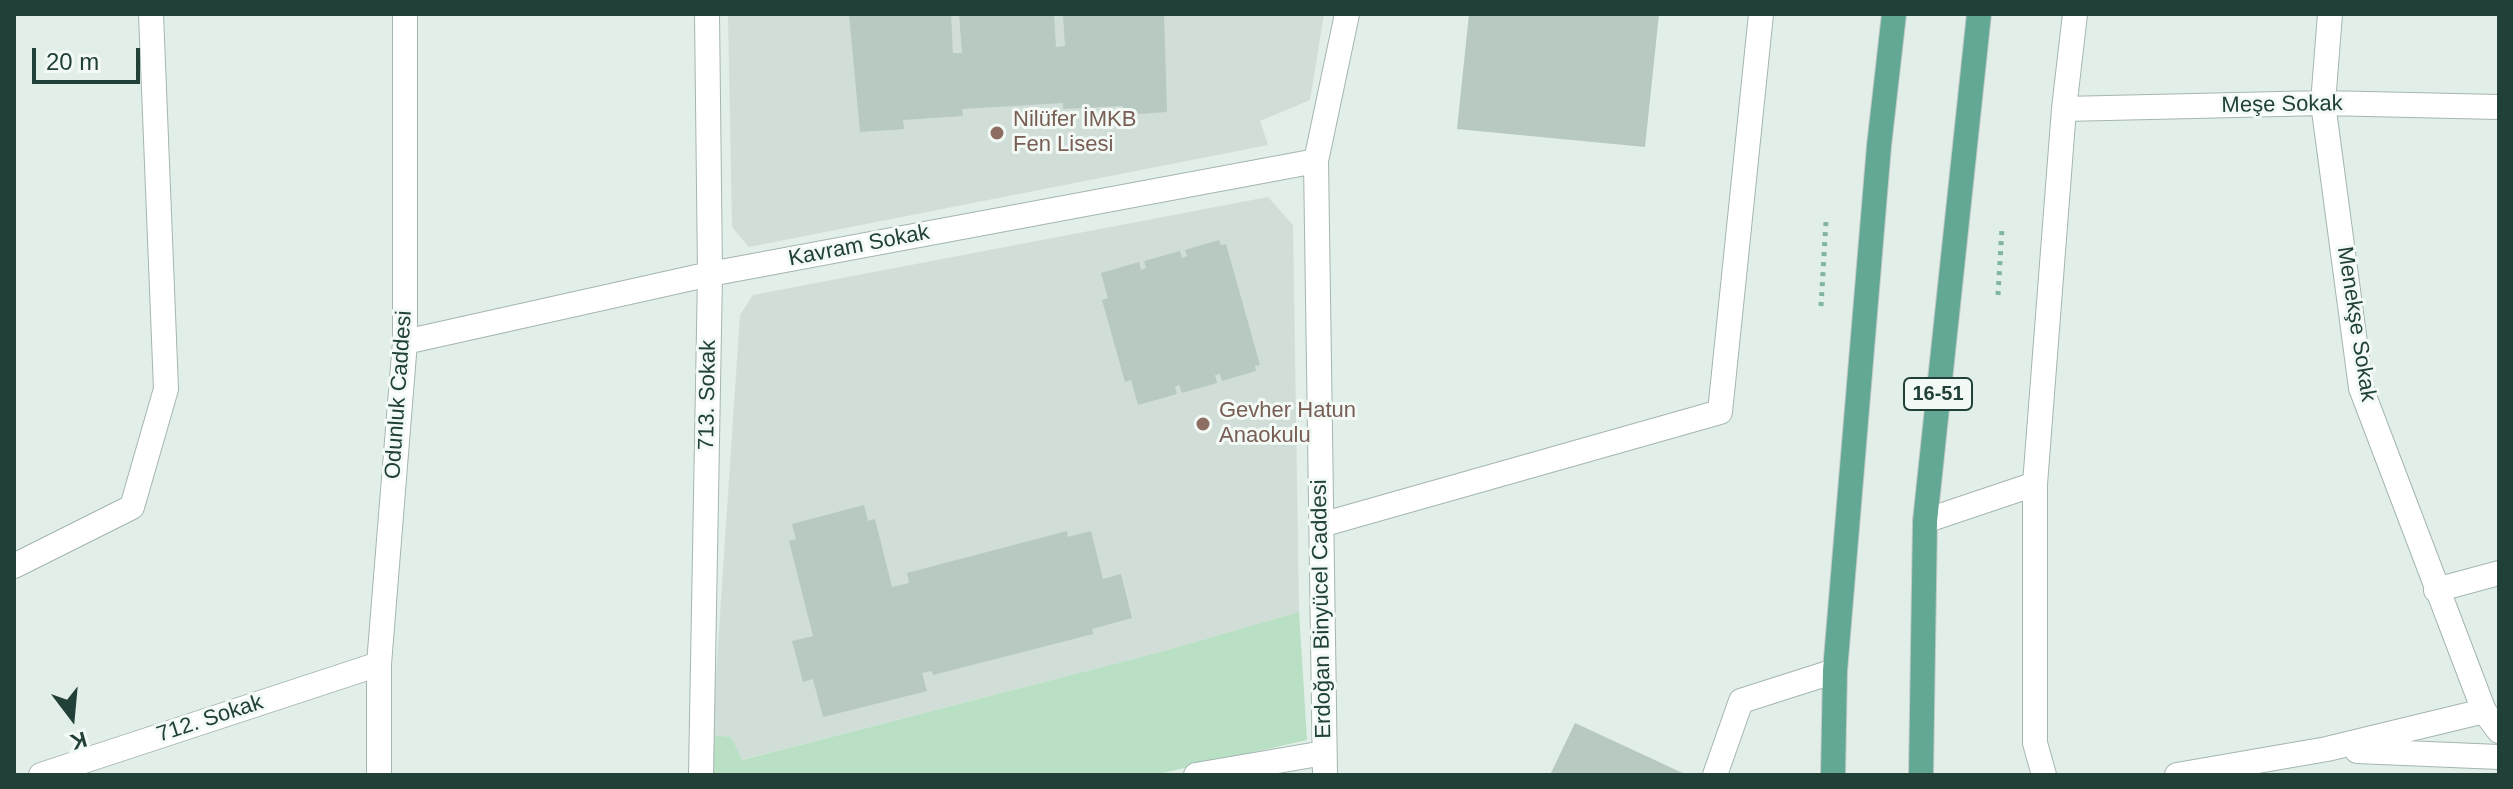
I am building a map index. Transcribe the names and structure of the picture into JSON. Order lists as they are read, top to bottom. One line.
{"streets":{"main road":["16-51"],"street":["Meşe Sokak","Kavram Sokak","Menekşe Sokak","Odunluk Caddesi","713. Sokak","Erdoğan Binyücel Caddesi","712. Sokak"]},"crossings":[["Meşe Sokak","Menekşe Sokak"],["Kavram Sokak","Odunluk Caddesi"],["Kavram Sokak","713. Sokak"],["Kavram Sokak","Erdoğan Binyücel Caddesi"],["Odunluk Caddesi","712. Sokak"]],"places":["Nilüfer İMKB Fen Lisesi","Gevher Hatun Anaokulu"],"scale_bar":"20 m","north":"bottom"}
